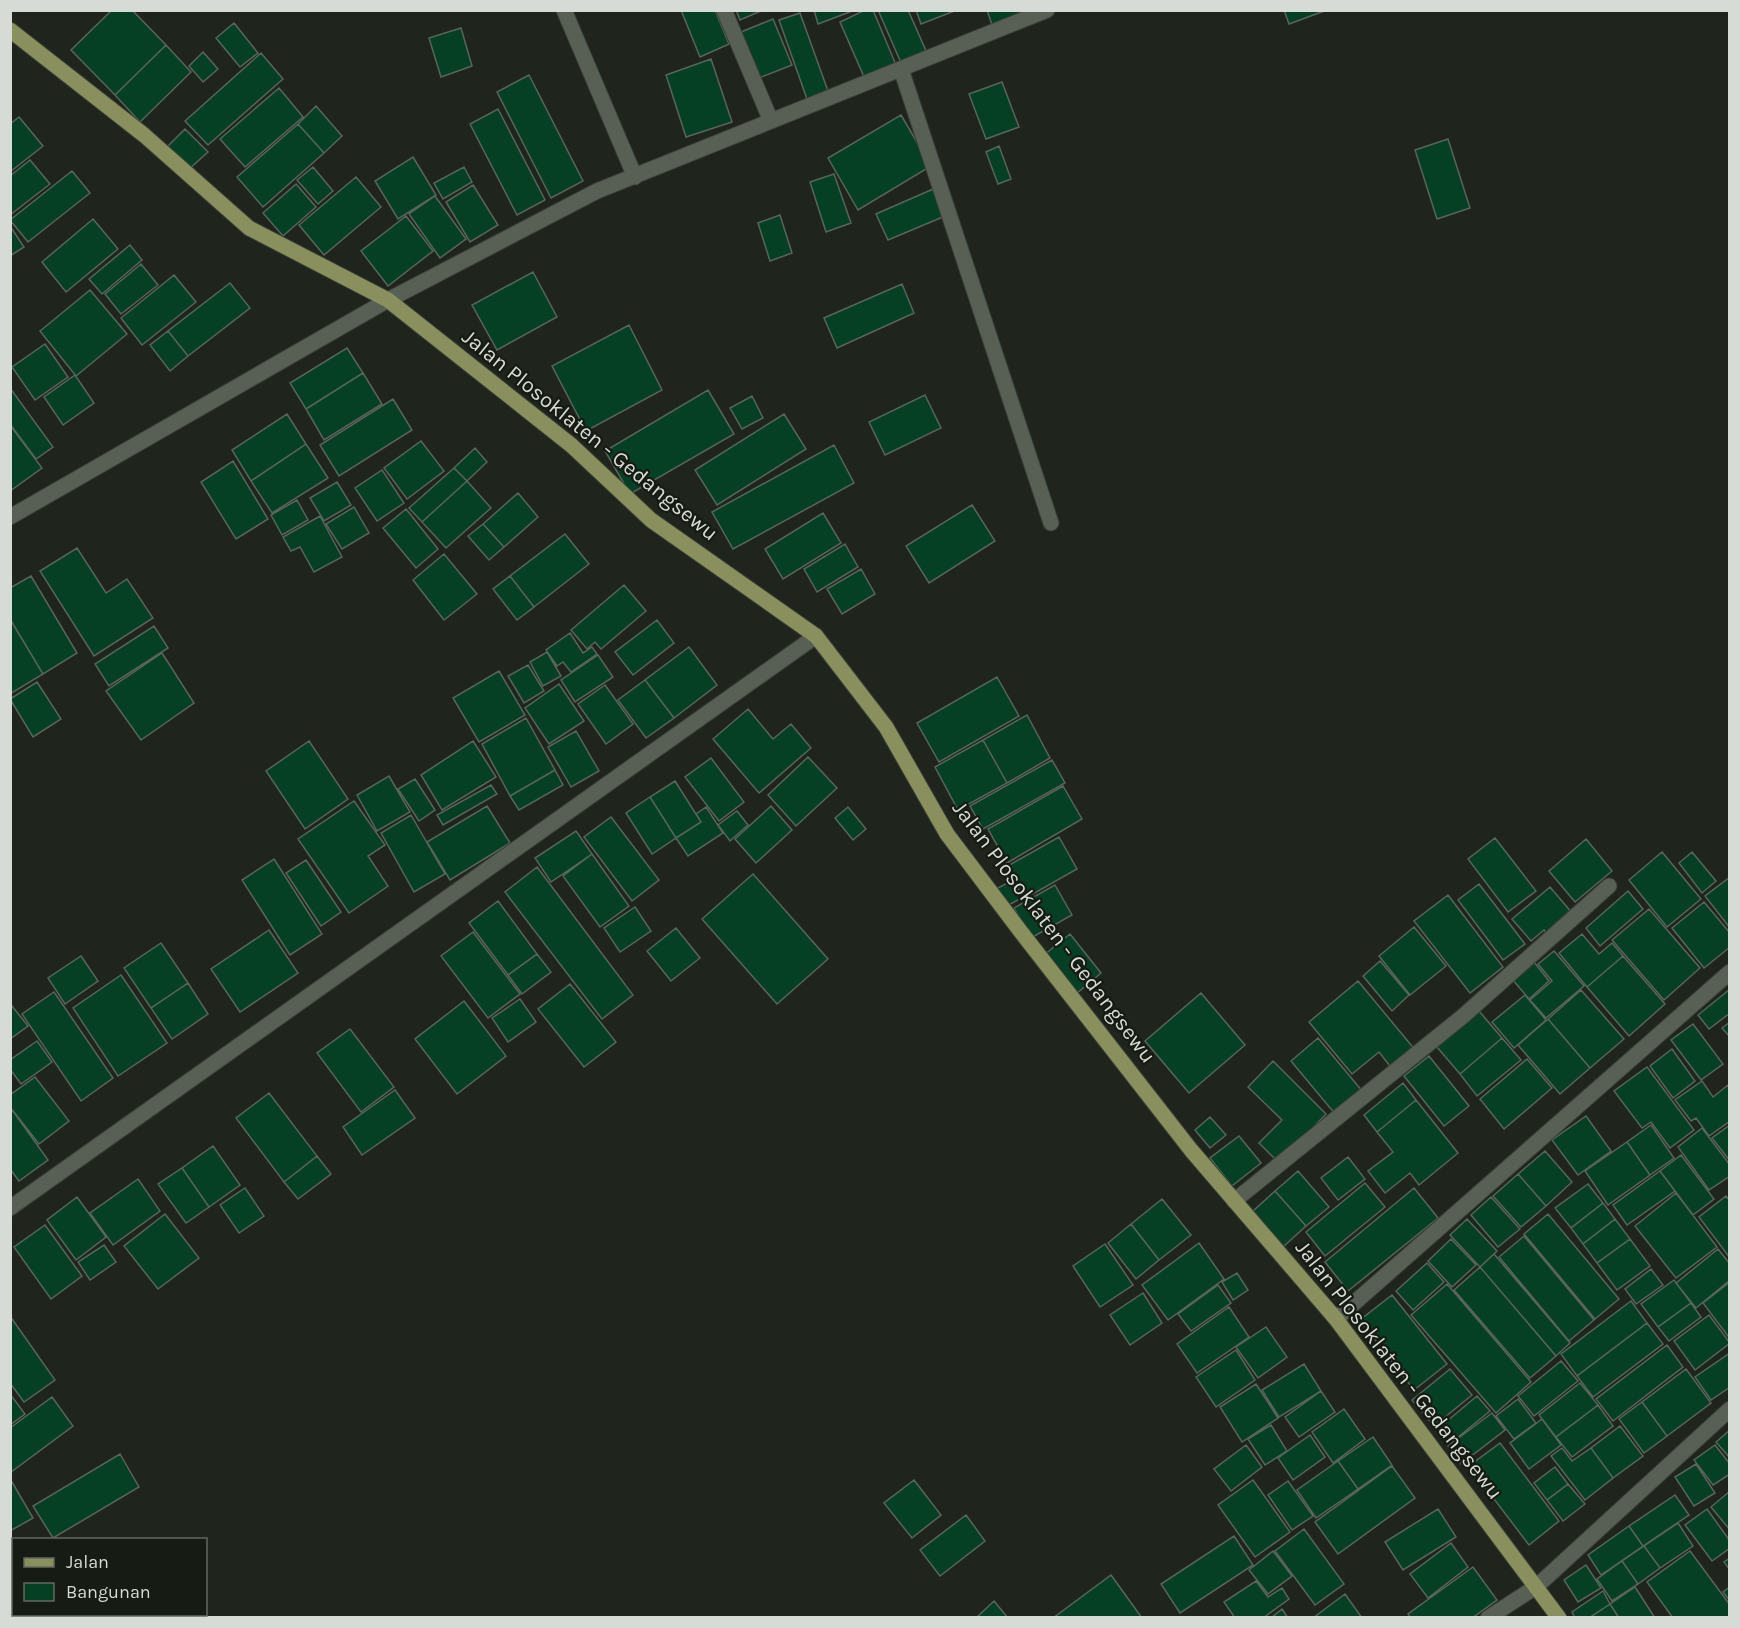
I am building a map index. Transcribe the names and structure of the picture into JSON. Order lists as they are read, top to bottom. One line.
{"streets":{"main road":["Jalan Plosoklaten - Gedangsewu"]},"legend":["Jalan","Bangunan"]}
